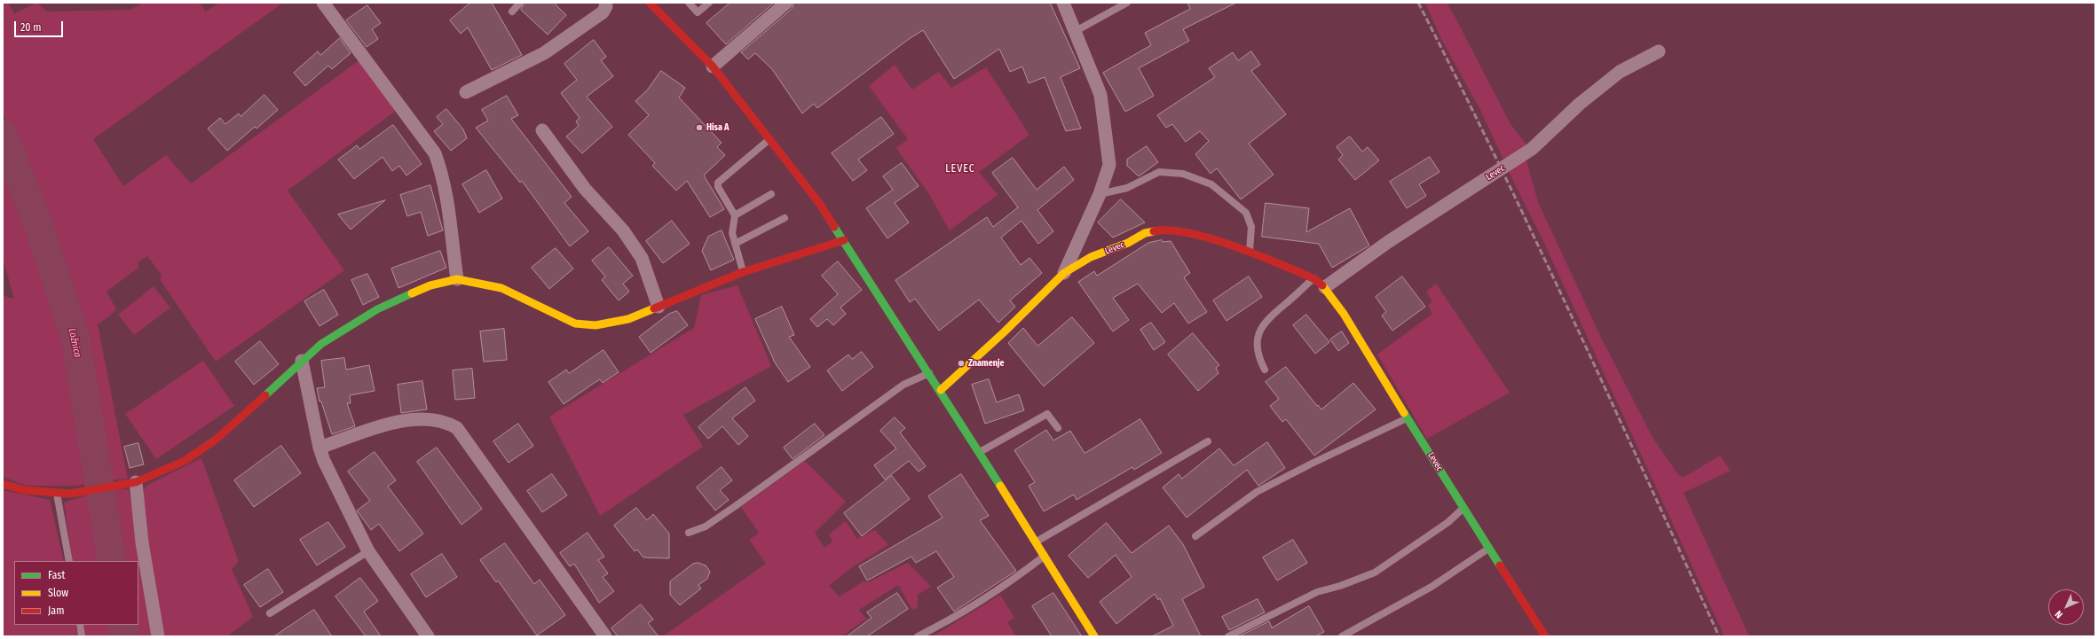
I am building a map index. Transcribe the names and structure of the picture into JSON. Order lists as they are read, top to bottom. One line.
{"streets":{"street":["Levec"]},"districts":["LEVEC"],"water":["Ložnica"],"places":["Hisa A","Znamenje"],"legend":["Fast","Slow","Jam"],"scale_bar":"20 m","north":"bottom left"}
